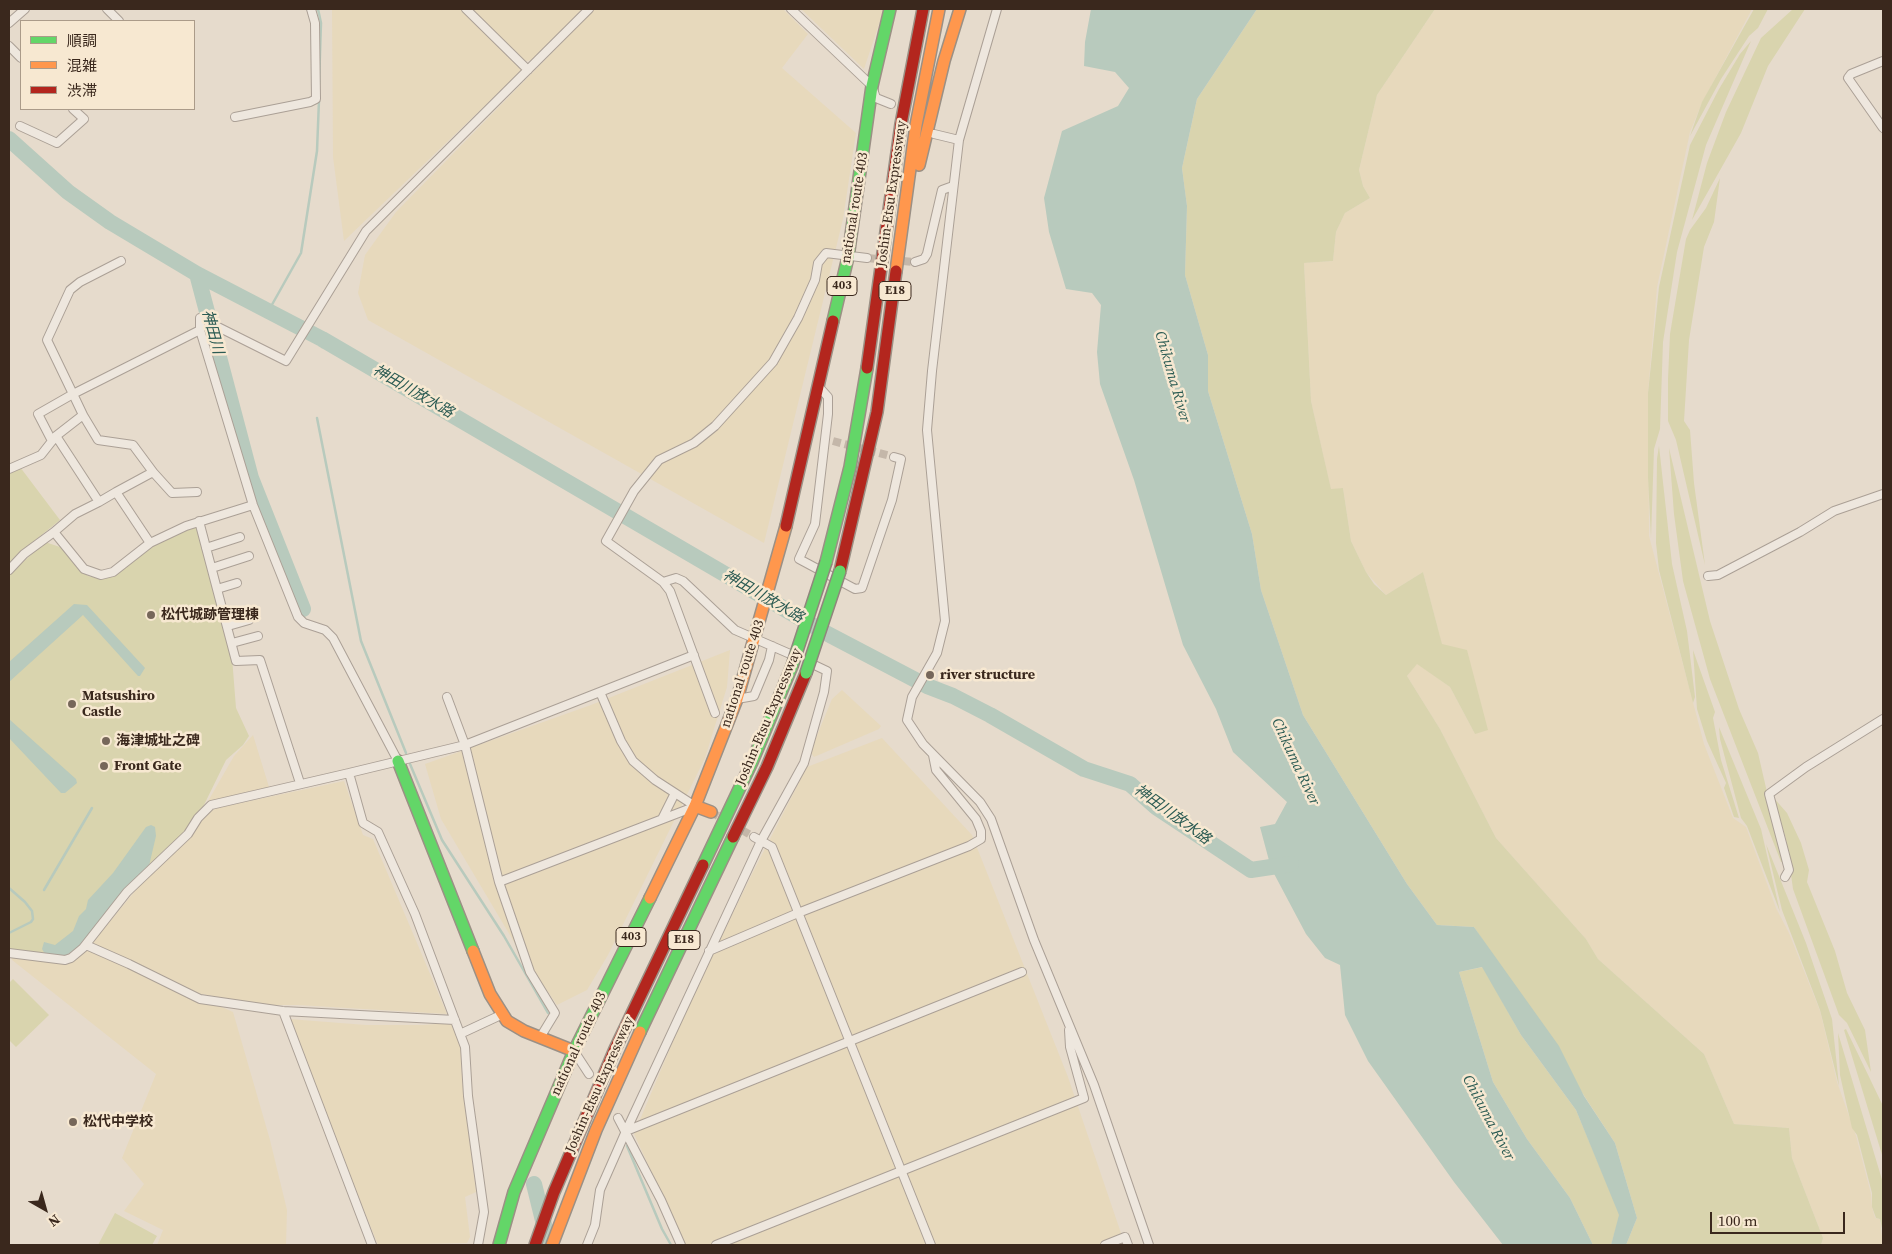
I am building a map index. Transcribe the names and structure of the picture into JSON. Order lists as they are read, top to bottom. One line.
{"streets":{"main road":["Joshin-Etsu Expressway","national route 403","403","E18"]},"water":["神田川","Chikuma River","神田川放水路"],"places":["松代城跡管理棟","river structure","Matsushiro Castle","海津城址之碑","Front Gate","松代中学校"],"legend":["順調","混雑","渋滞"],"scale_bar":"100 m","north":"bottom right"}
